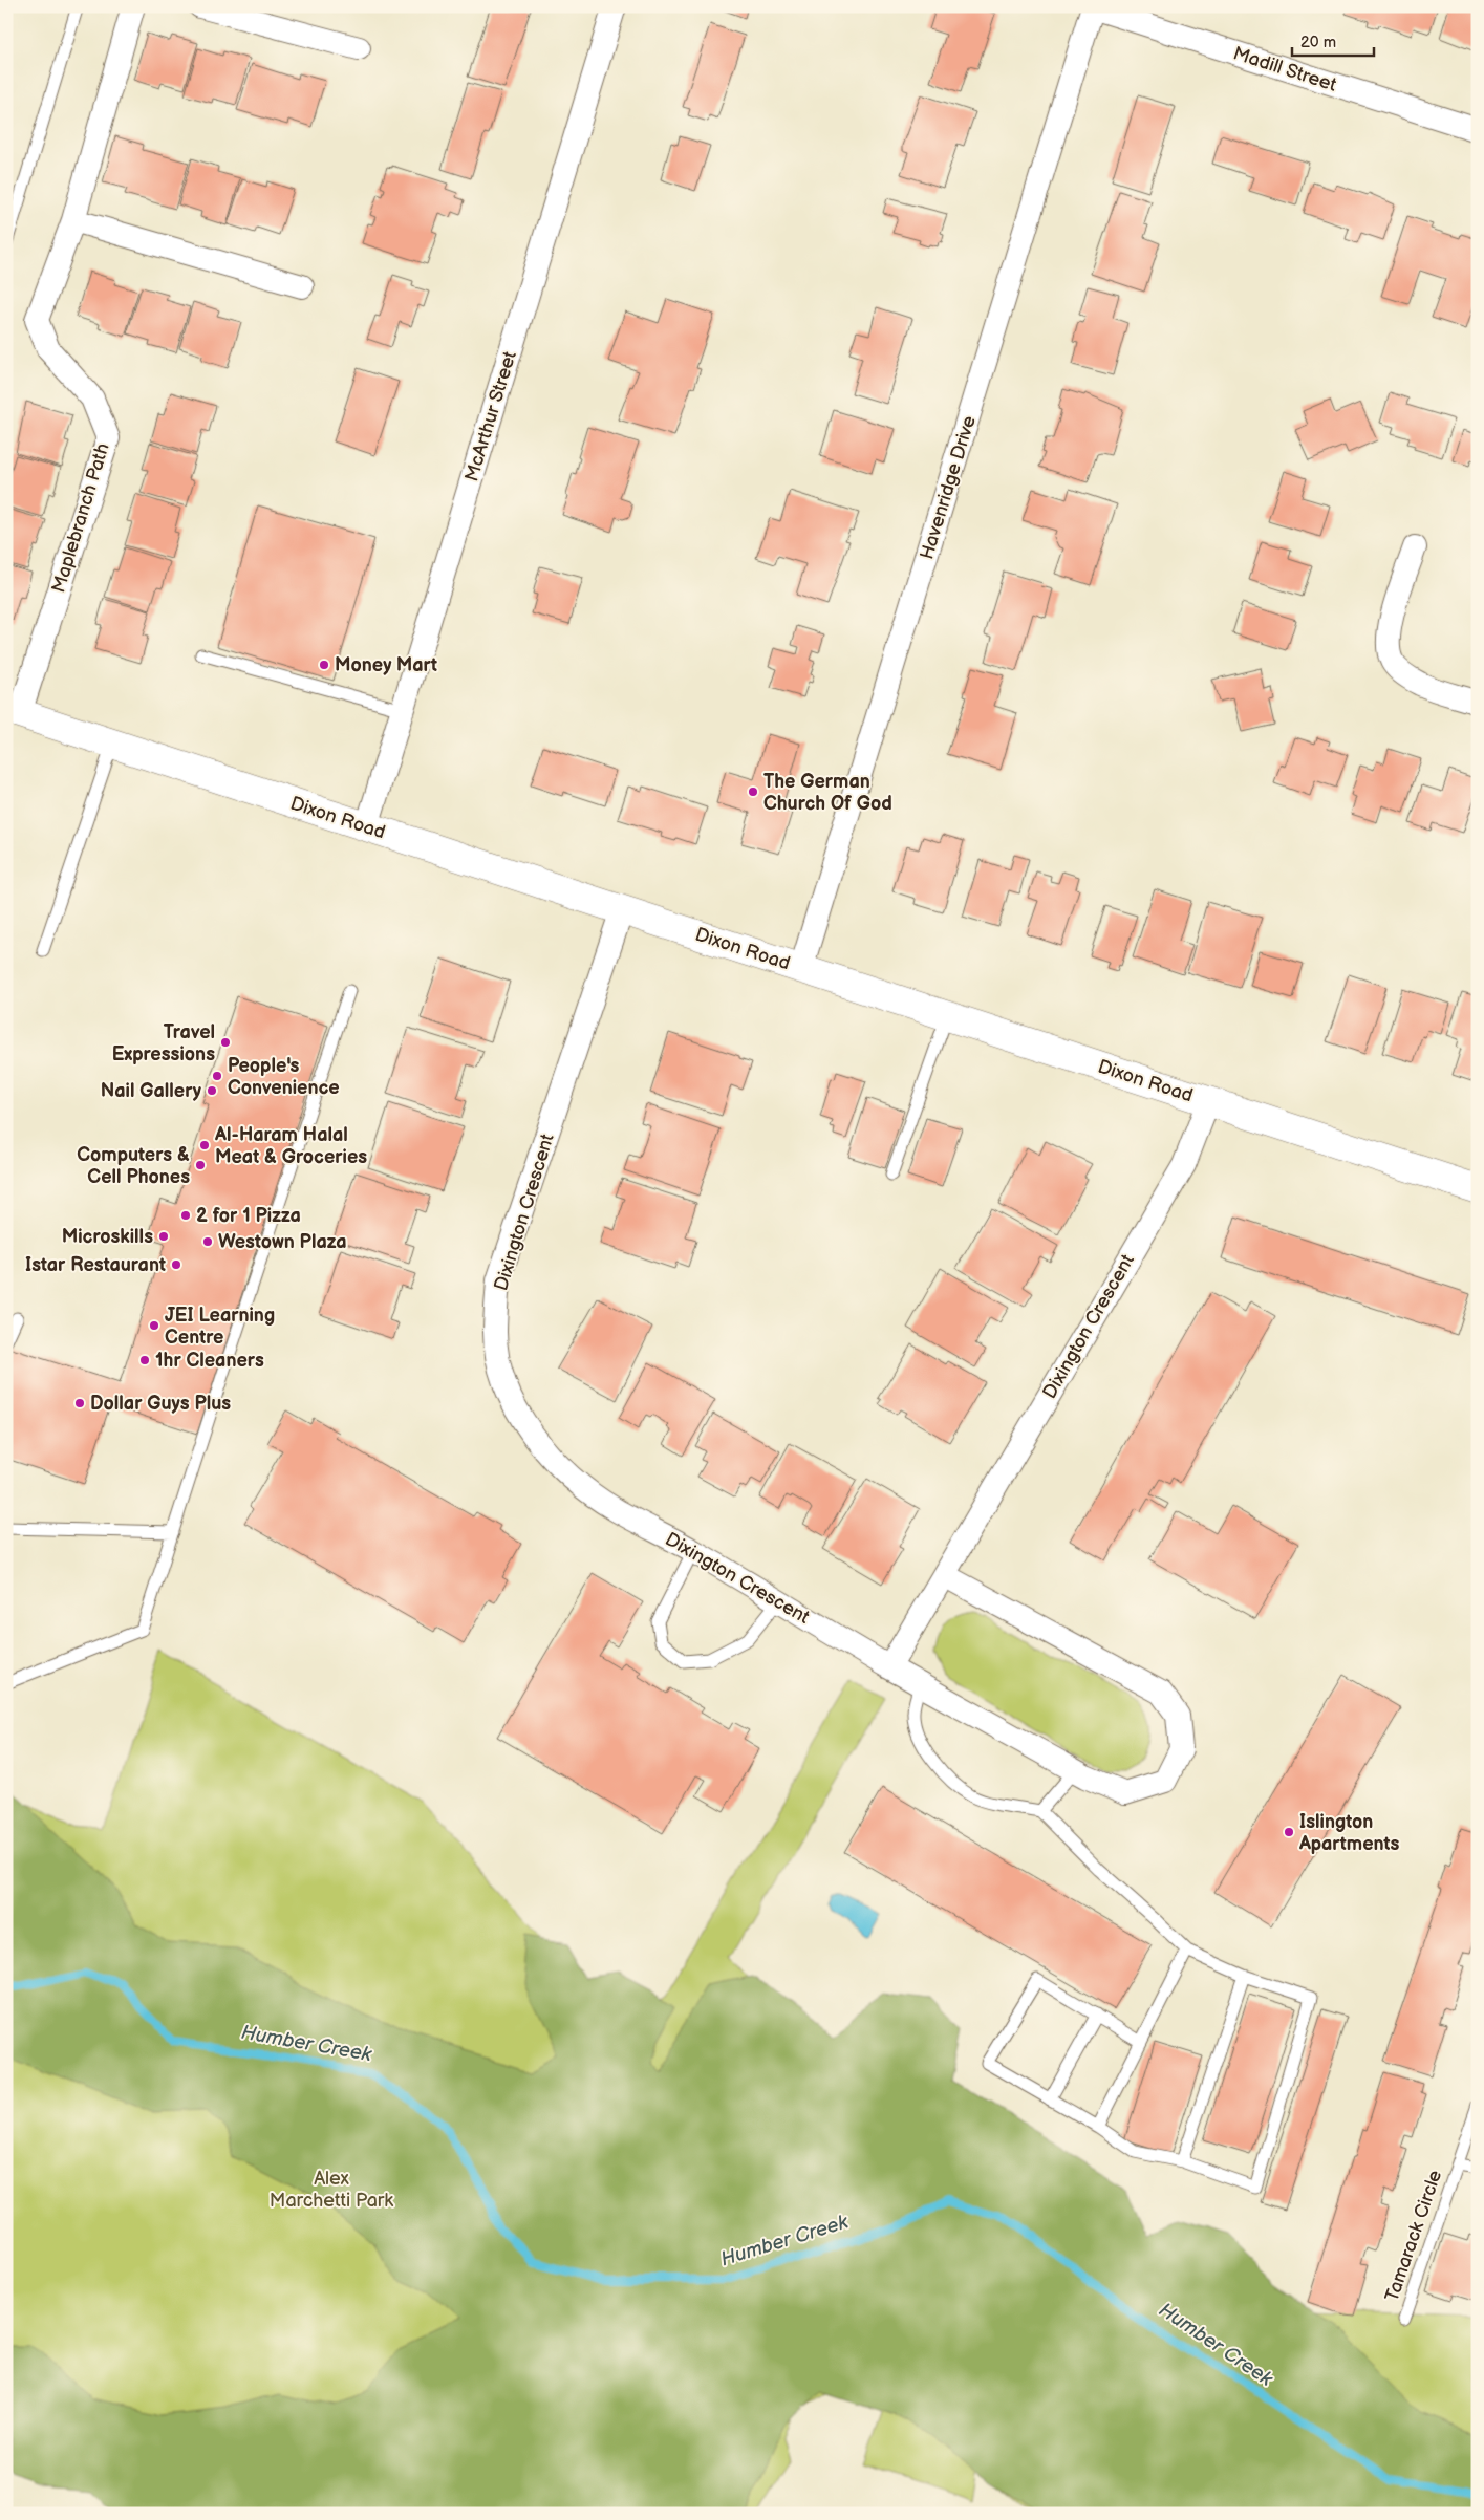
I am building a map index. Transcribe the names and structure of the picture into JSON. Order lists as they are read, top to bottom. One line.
{"streets":{"main road":["Dixon Road"],"street":["Madill Street","McArthur Street","Havenridge Drive","Maplebranch Path","Dixington Crescent"],"lane":["Tamarack Circle"]},"crossings":[["Madill Street","Havenridge Drive"],["McArthur Street","Dixon Road"],["Havenridge Drive","Dixon Road"],["Maplebranch Path","Dixon Road"],["Dixon Road","Dixington Crescent"]],"water":["Humber Creek"],"parks":["Alex Marchetti Park"],"places":["Money Mart","The German Church Of God","Travel Expressions","People's Convenience","Nail Gallery","Al-Haram Halal Meat & Groceries","Computers & Cell Phones","2 for 1 Pizza","Microskills","Westown Plaza","Istar Restaurant","JEI Learning Centre","1hr Cleaners","Dollar Guys Plus","Islington Apartments"],"scale_bar":"20 m"}
